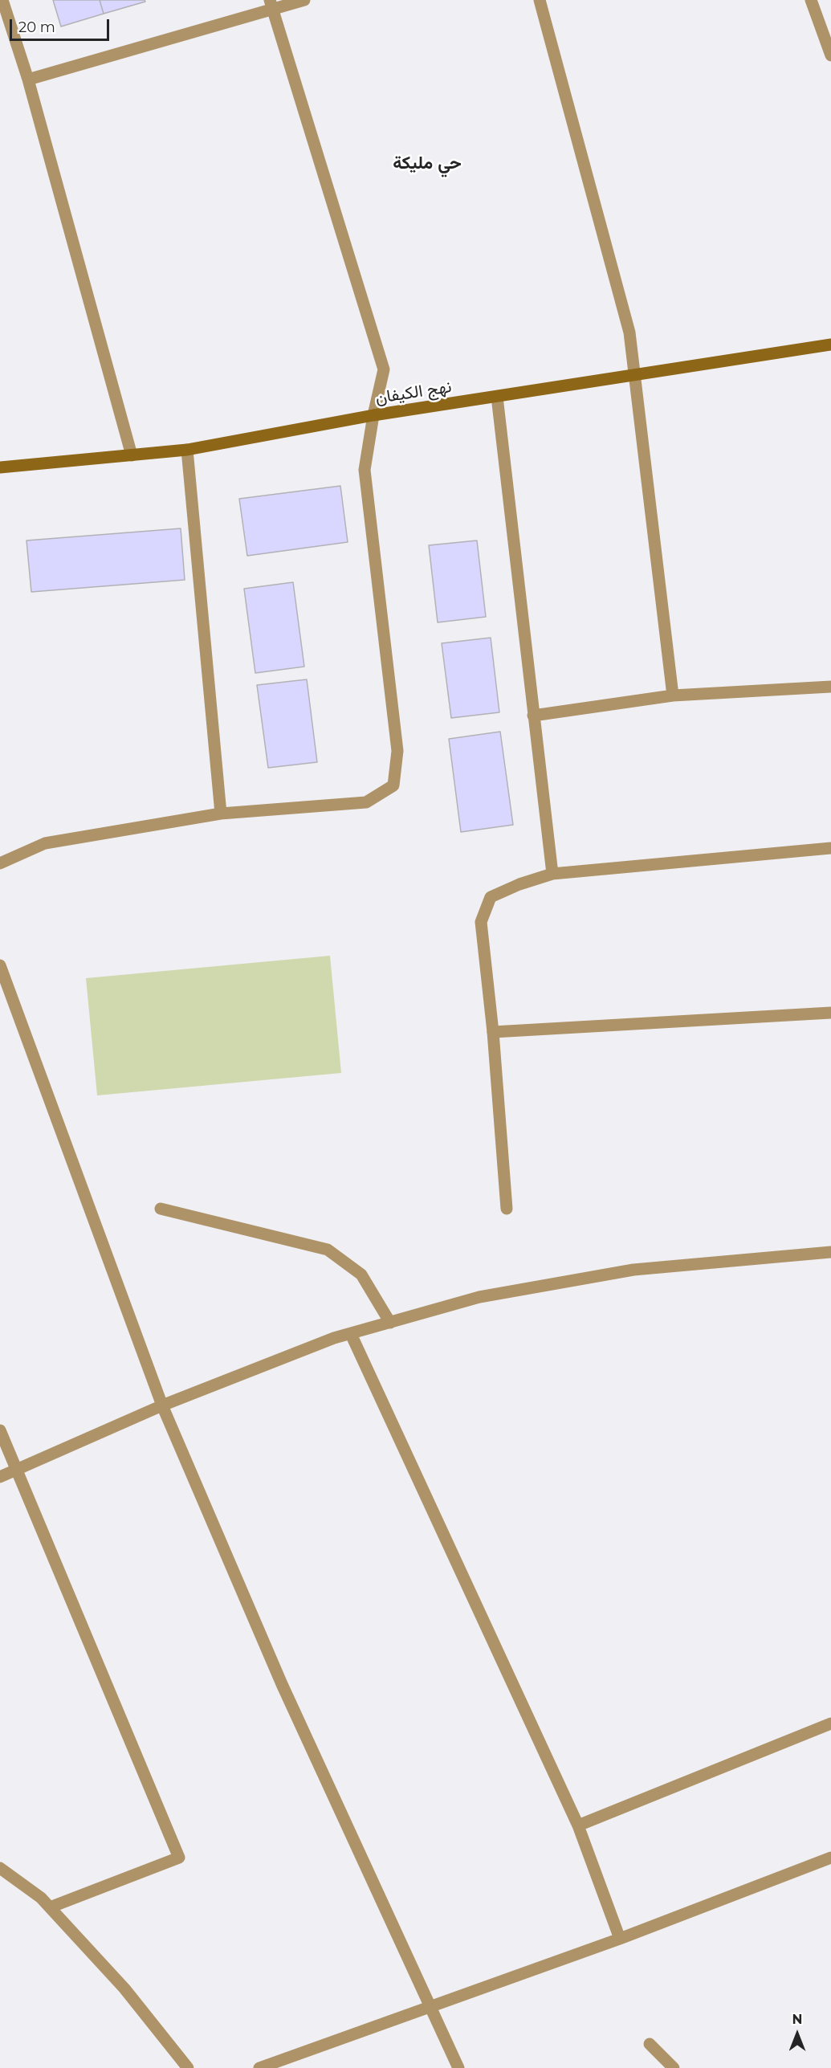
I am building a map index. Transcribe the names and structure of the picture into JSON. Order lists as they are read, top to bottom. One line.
{"streets":{"main road":["نهج الكيفان"]},"districts":["حي مليكة"],"scale_bar":"20 m","north":"top"}
